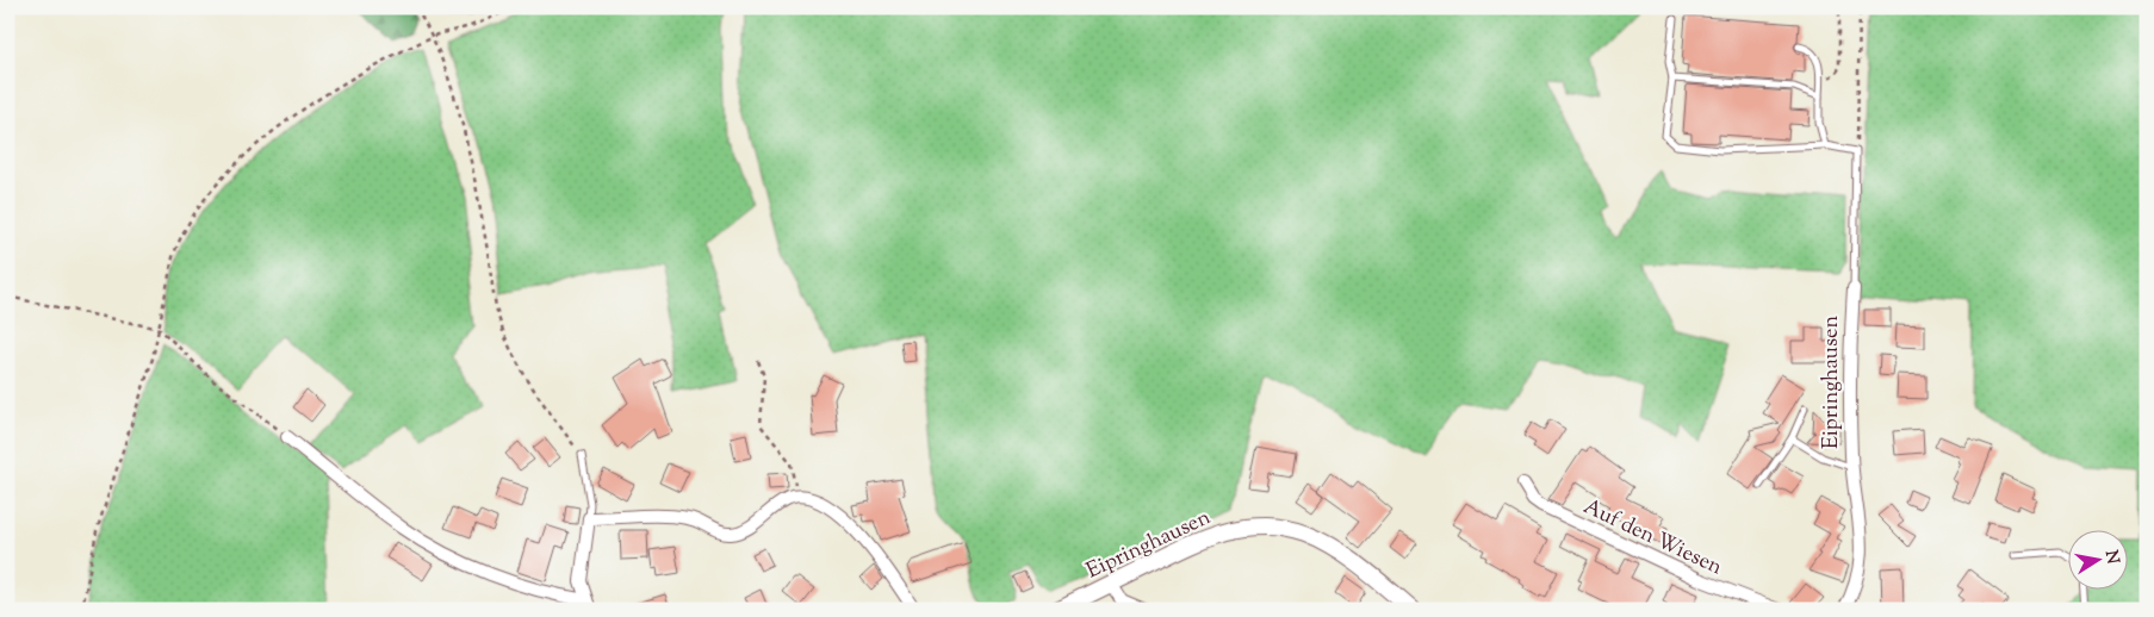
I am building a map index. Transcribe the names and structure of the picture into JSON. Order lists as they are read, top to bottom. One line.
{"streets":{"main road":["Eipringhausen"],"street":["Auf den Wiesen"]},"north":"right"}
